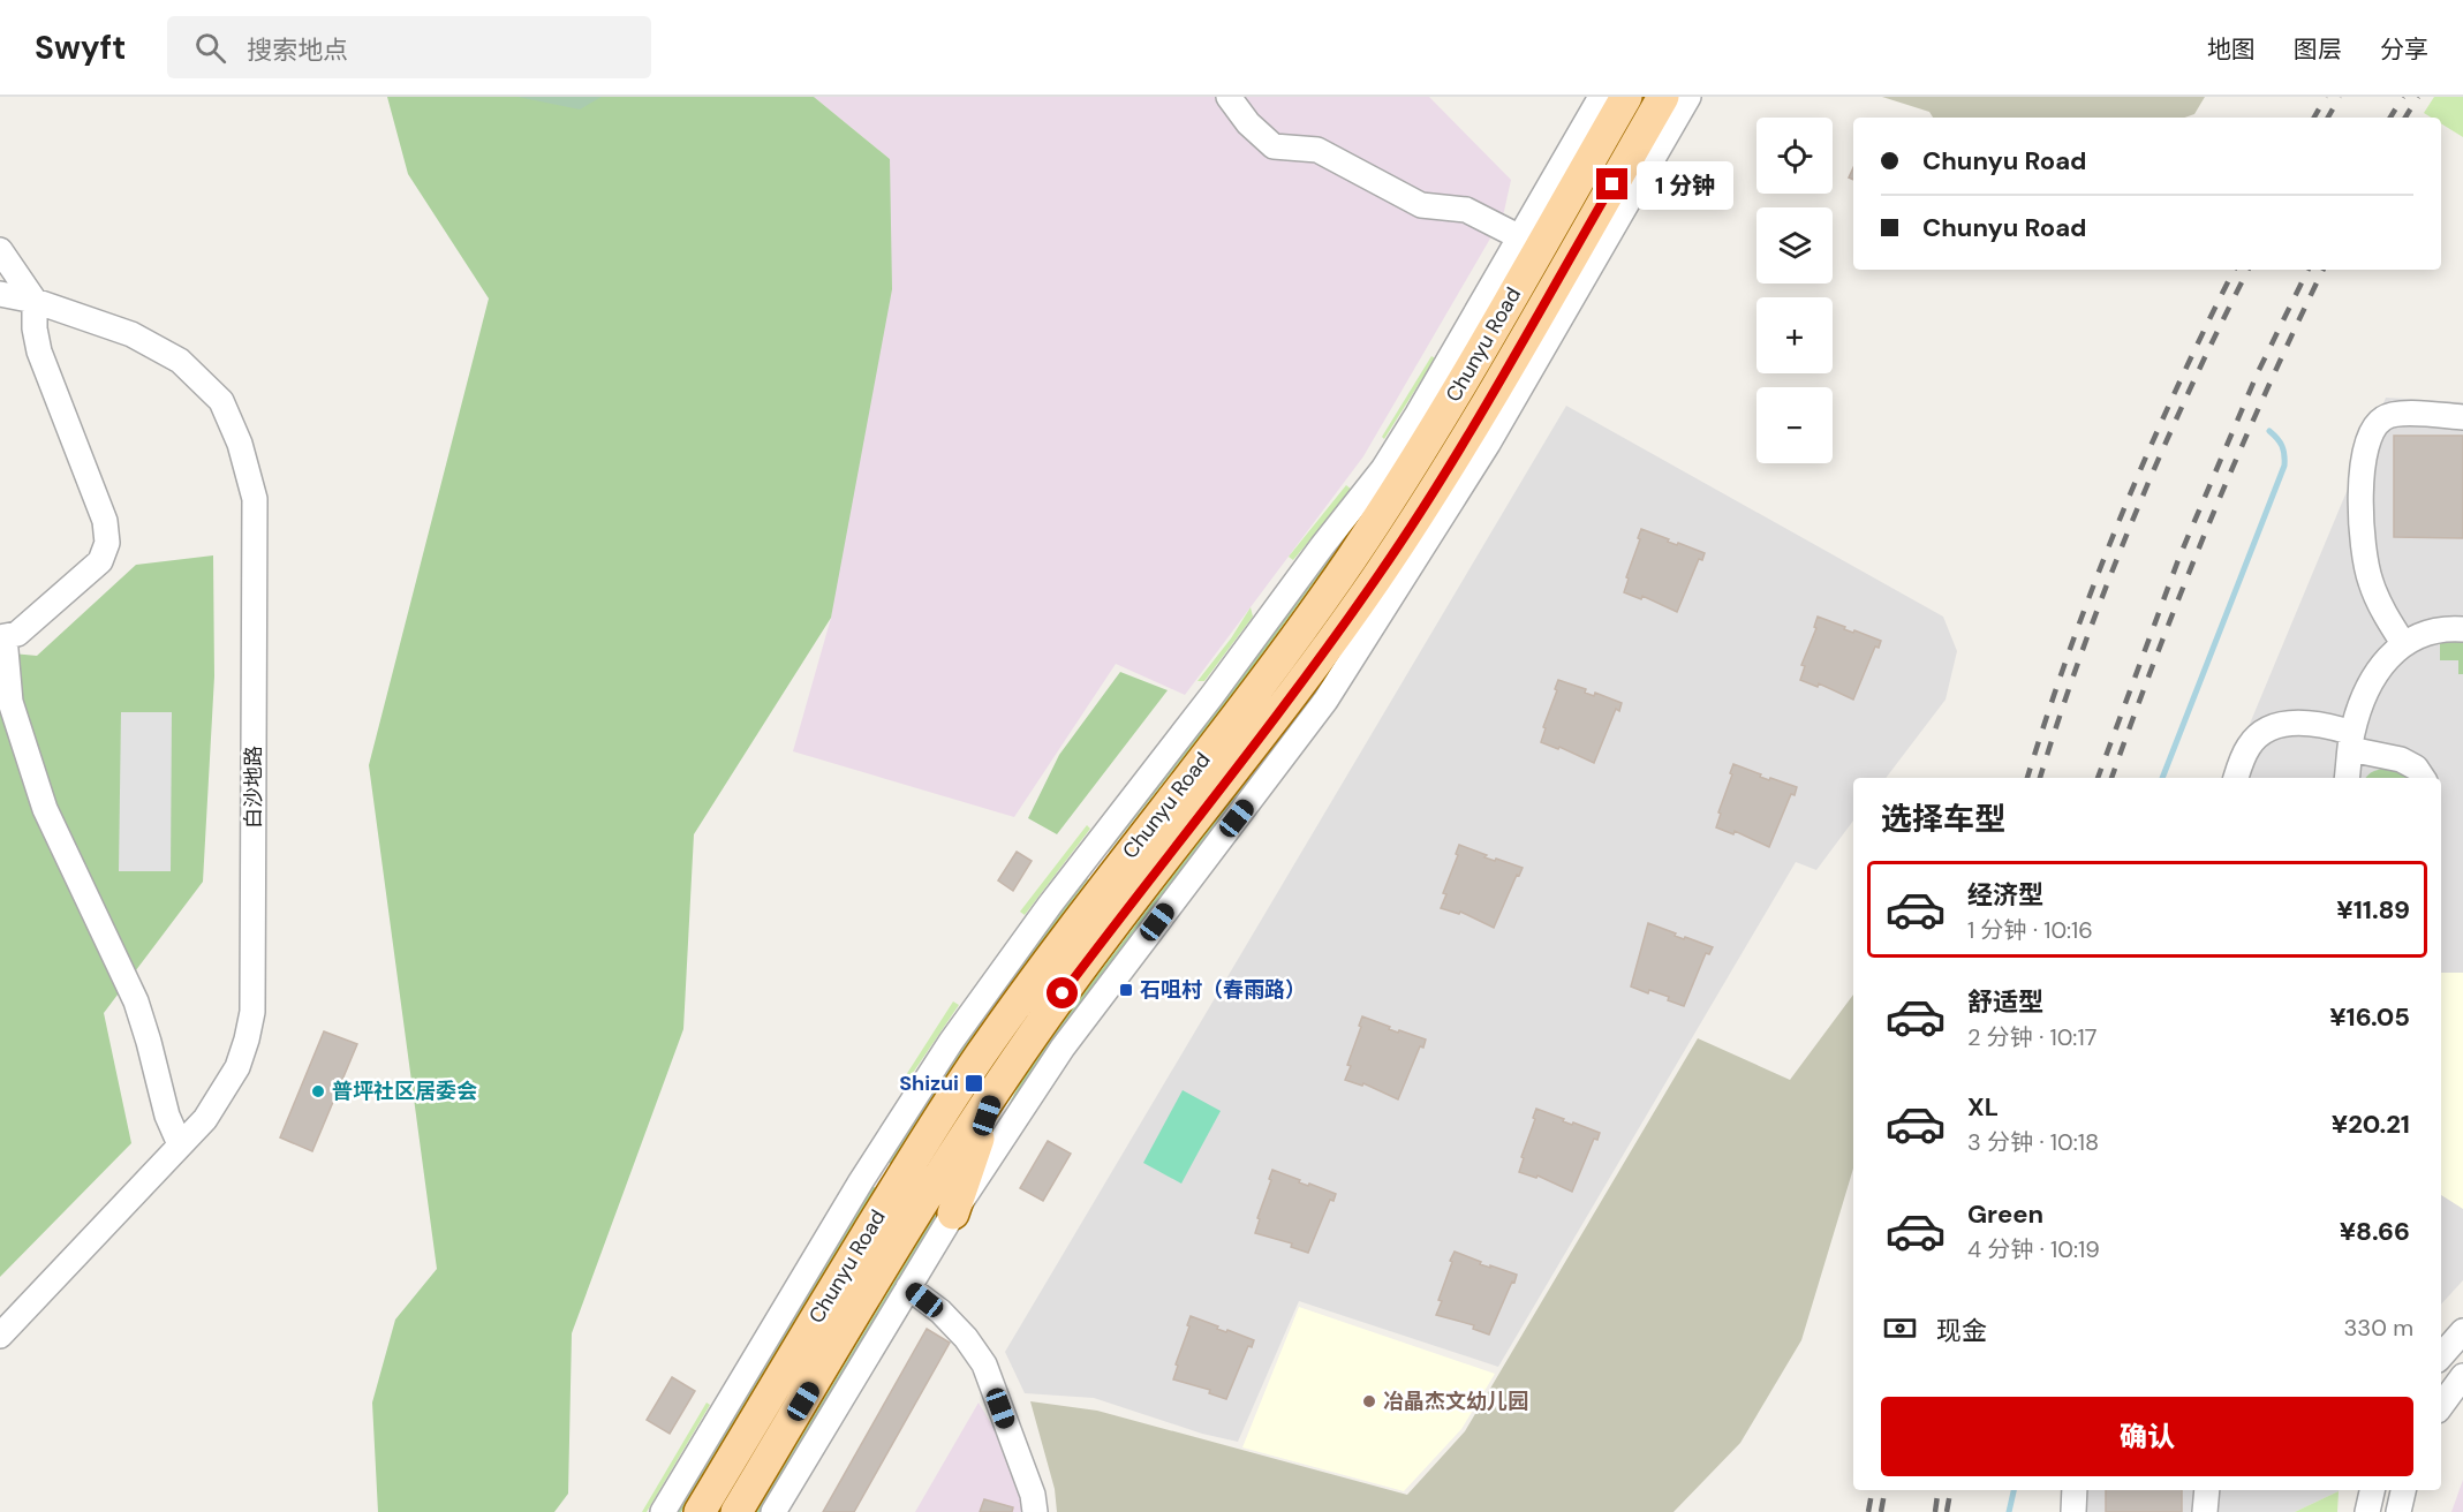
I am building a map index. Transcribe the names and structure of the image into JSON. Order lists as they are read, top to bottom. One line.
{"streets":{"main road":["Chunyu Road"],"street":["白沙地路"]},"places":{"transit":["石咀村（春雨路）","Shizui"],"other":["普坪社区居委会","冶晶杰文幼儿园"]},"page":{"header":"Swyft","search":"搜索地点","nav":["地图","图层","分享"],"map_buttons":["+","−"],"banner":["Chunyu Road","Chunyu Road"],"bubble":"1 分钟","heading":"选择车型","list":[{"name":"经济型","note":"1 分钟 · 10:16","value":"¥11.89"},{"name":"舒适型","note":"2 分钟 · 10:17","value":"¥16.05"},{"name":"XL","note":"3 分钟 · 10:18","value":"¥20.21"},{"name":"Green","note":"4 分钟 · 10:19","value":"¥8.66"}],"pay":["现金","330 m"],"buttons":"确认"}}
